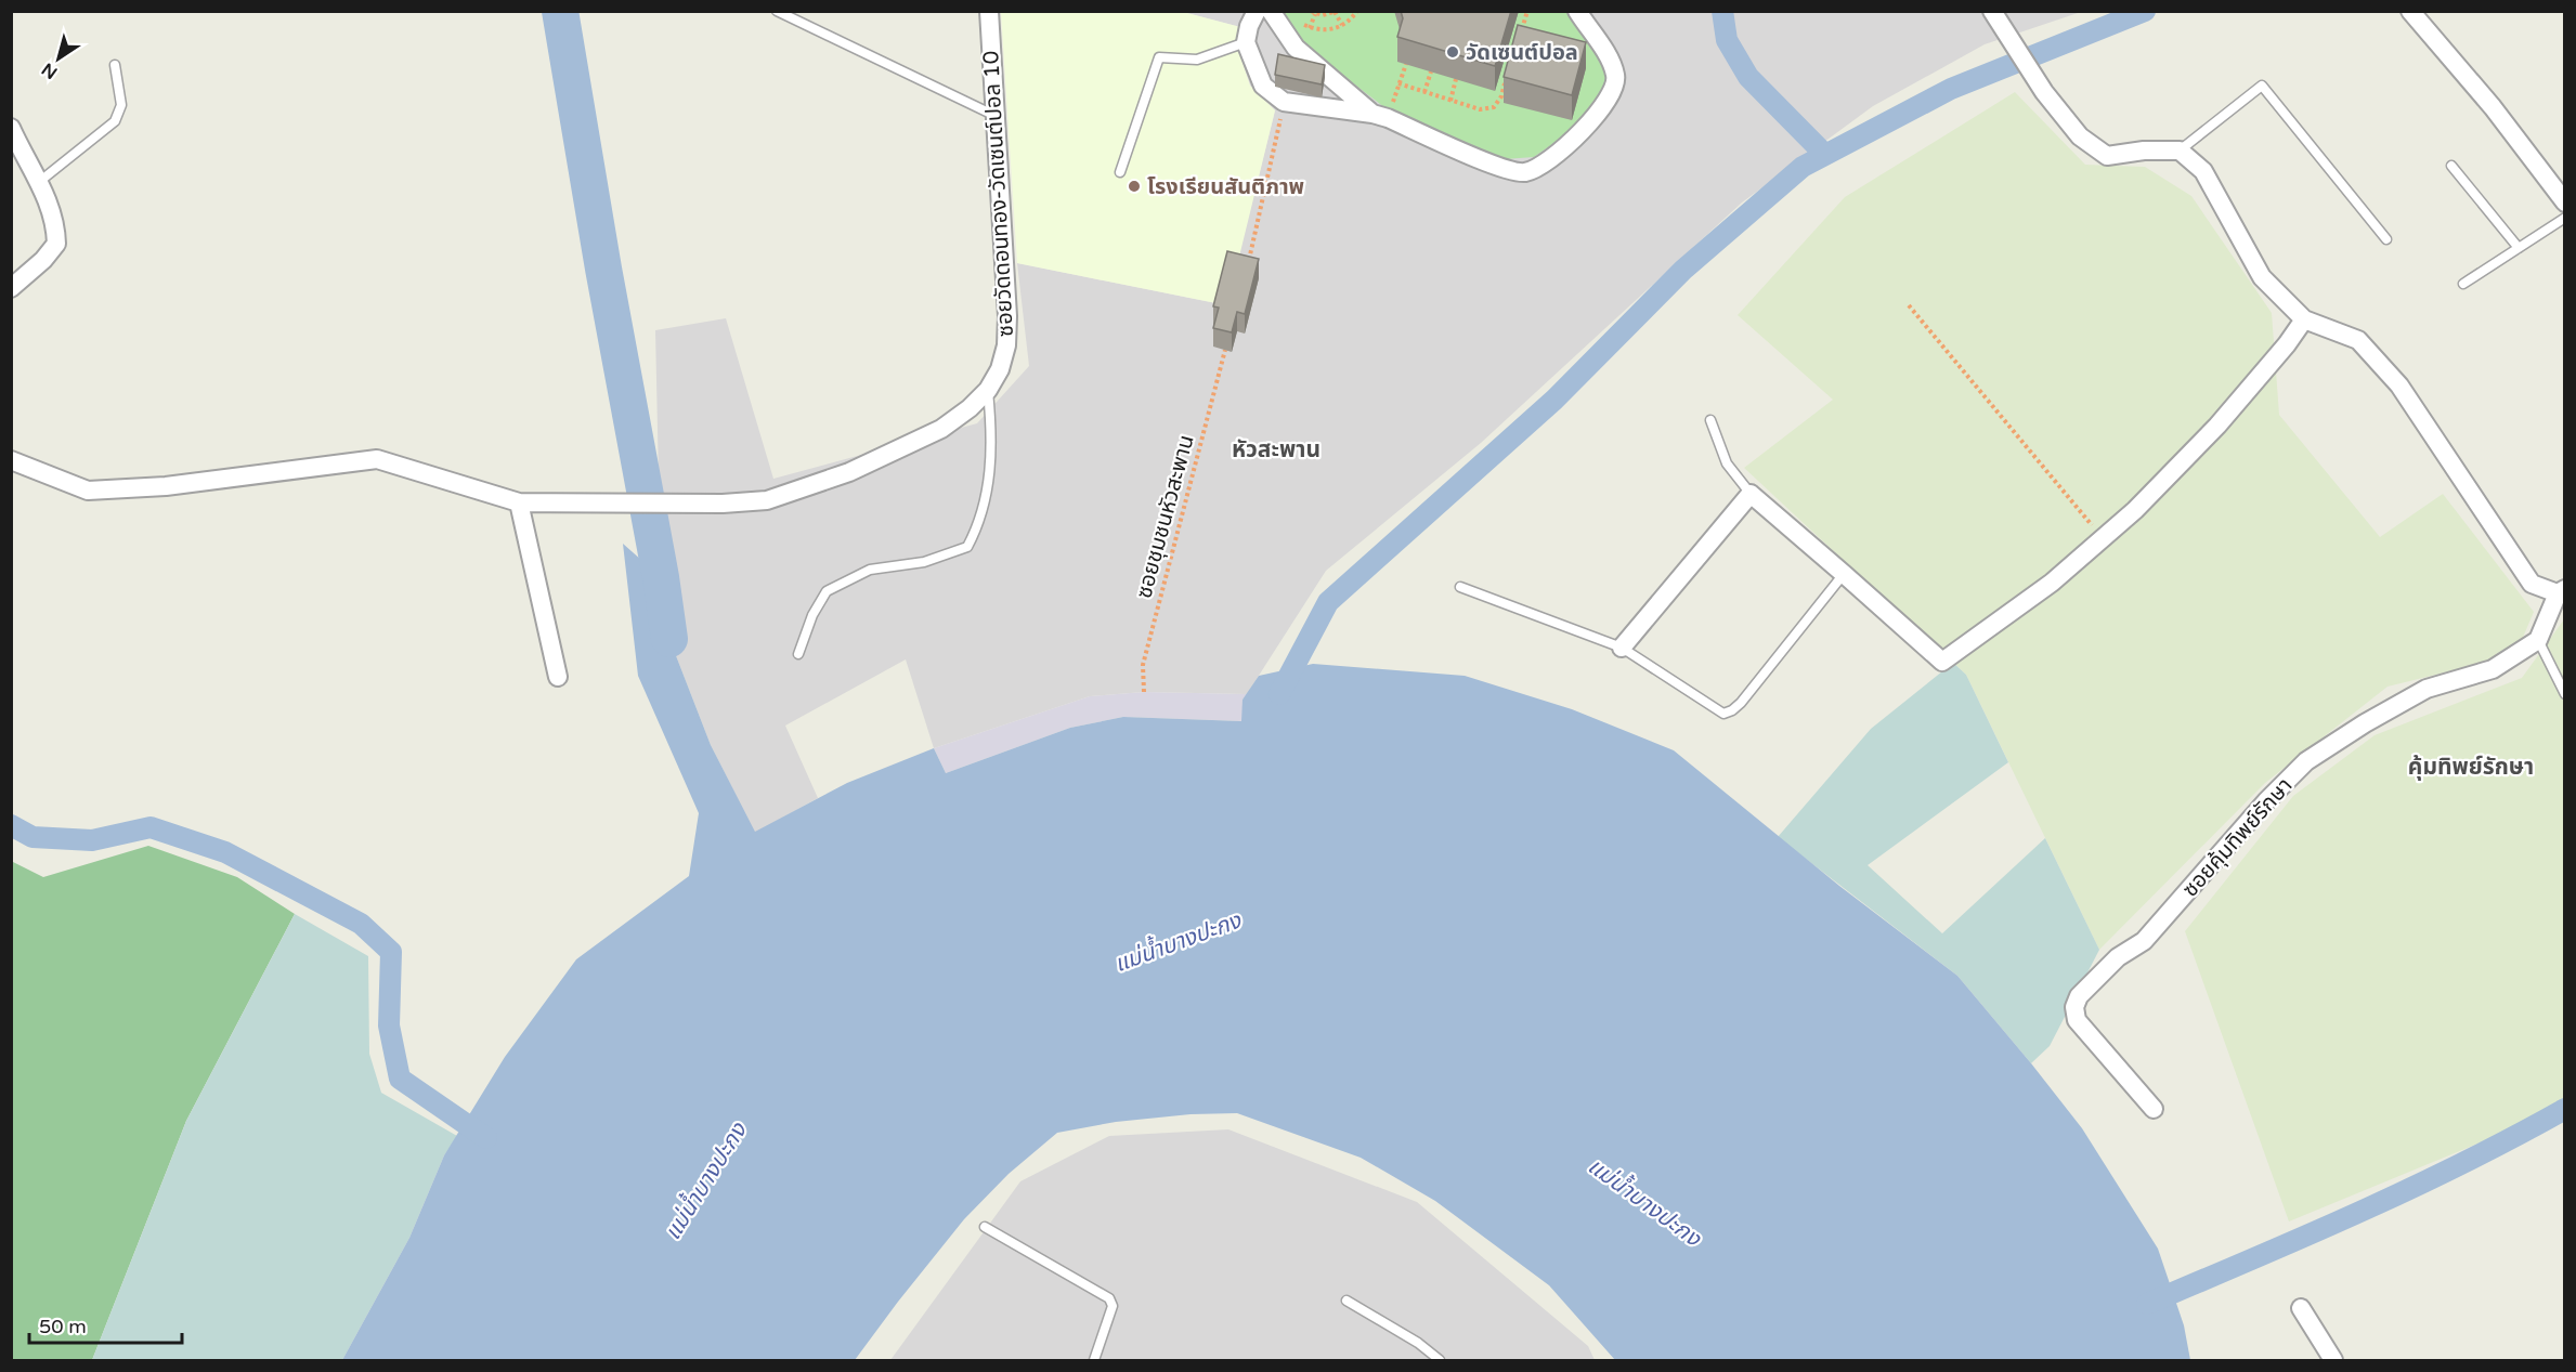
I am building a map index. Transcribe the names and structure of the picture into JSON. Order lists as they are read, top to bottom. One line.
{"streets":{"street":["ซอยวัดดอนทอง-วัดเซนต์ปอล 10","ซอยคุ้มทิพย์รักษา"],"path":["ซอยชุมชนหัวสะพาน"]},"districts":["หัวสะพาน","คุ้มทิพย์รักษา"],"water":["แม่น้ำบางปะกง"],"places":["วัดเซนต์ปอล","โรงเรียนสันติภาพ"],"scale_bar":"50 m","north":"bottom left"}
